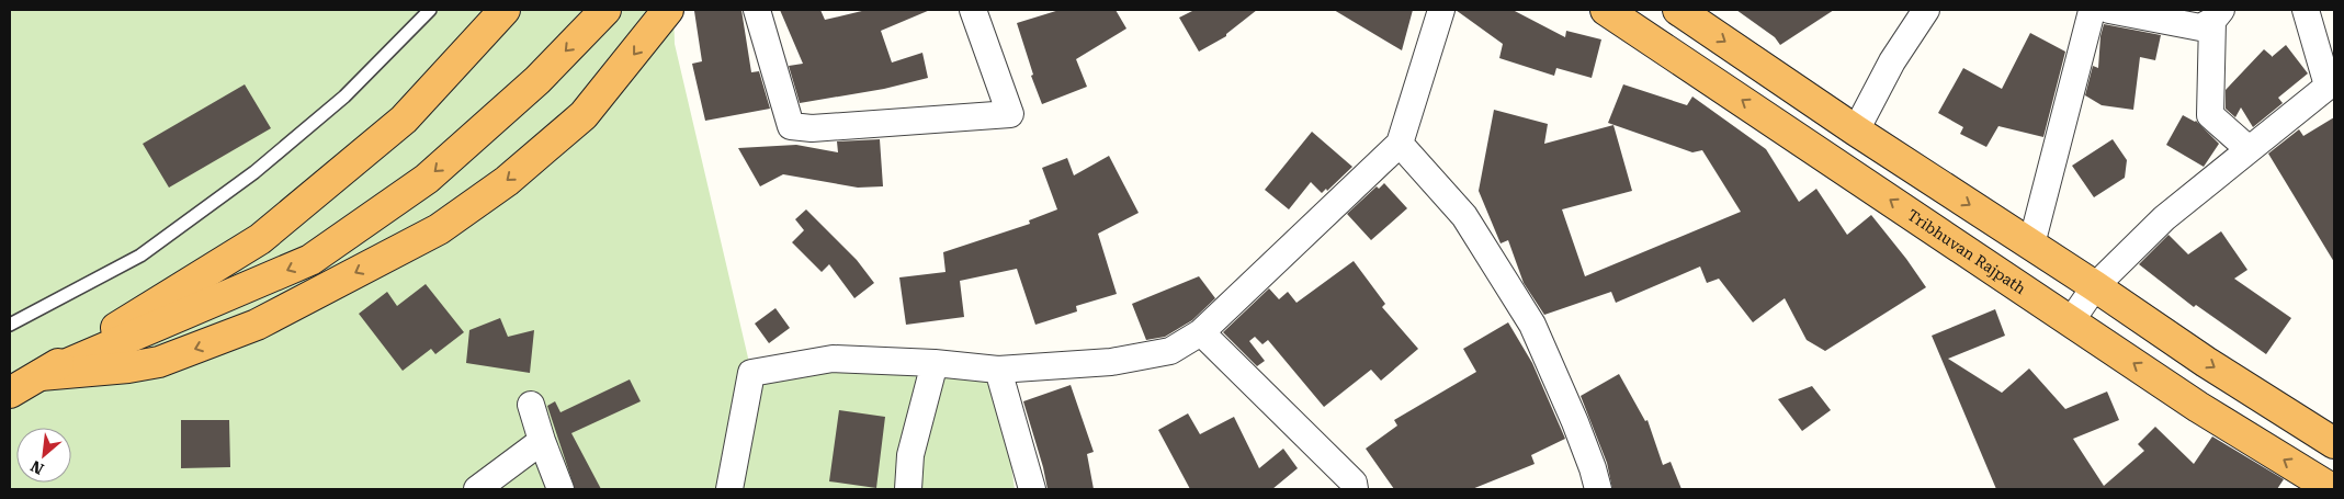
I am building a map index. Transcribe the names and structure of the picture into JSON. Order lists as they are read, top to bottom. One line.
{"streets":{"highway":["Tribhuvan Rajpath"]},"north":"bottom left"}
